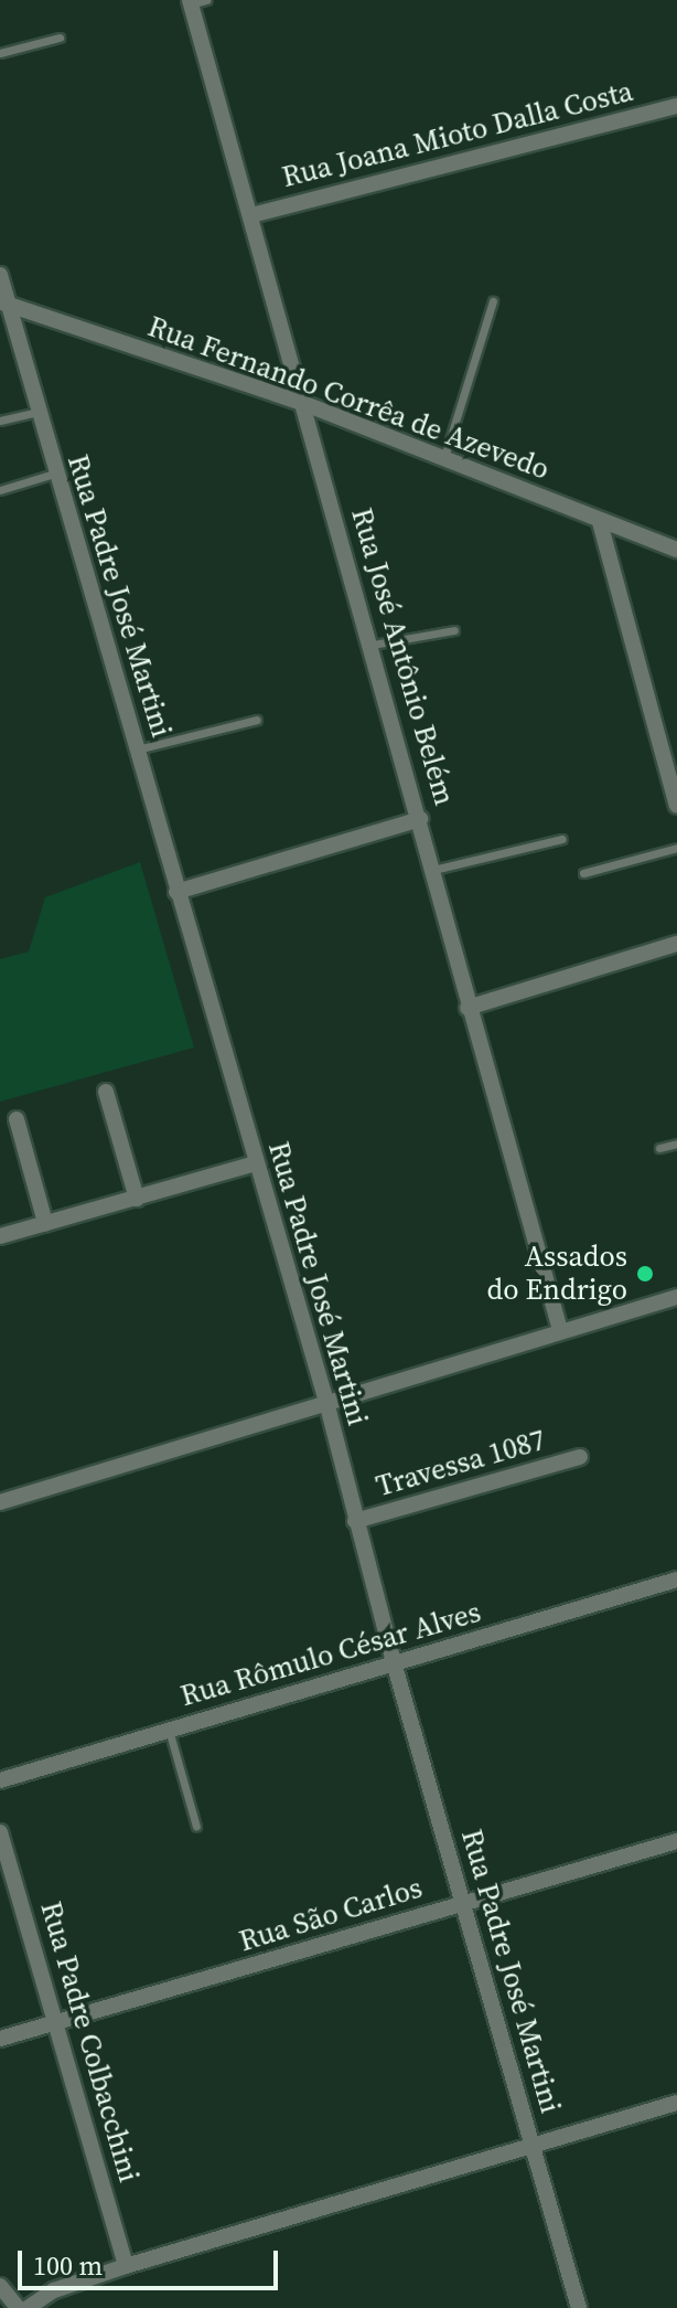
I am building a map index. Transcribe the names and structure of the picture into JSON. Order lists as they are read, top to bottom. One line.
{"streets":{"street":["Rua Joana Mioto Dalla Costa","Rua Fernando Corrêa de Azevedo","Rua Padre José Martini","Rua José Antônio Belém","Travessa 1087","Rua Rômulo César Alves","Rua São Carlos","Rua Padre Colbacchini"]},"crossings":[["Rua Joana Mioto Dalla Costa","Rua José Antônio Belém"],["Rua Fernando Corrêa de Azevedo","Rua Padre José Martini"],["Rua Fernando Corrêa de Azevedo","Rua José Antônio Belém"],["Rua Padre José Martini","Travessa 1087"],["Rua Padre José Martini","Rua Rômulo César Alves"],["Rua Padre José Martini","Rua São Carlos"],["Rua São Carlos","Rua Padre Colbacchini"]],"places":["Assados do Endrigo"],"scale_bar":"100 m"}
